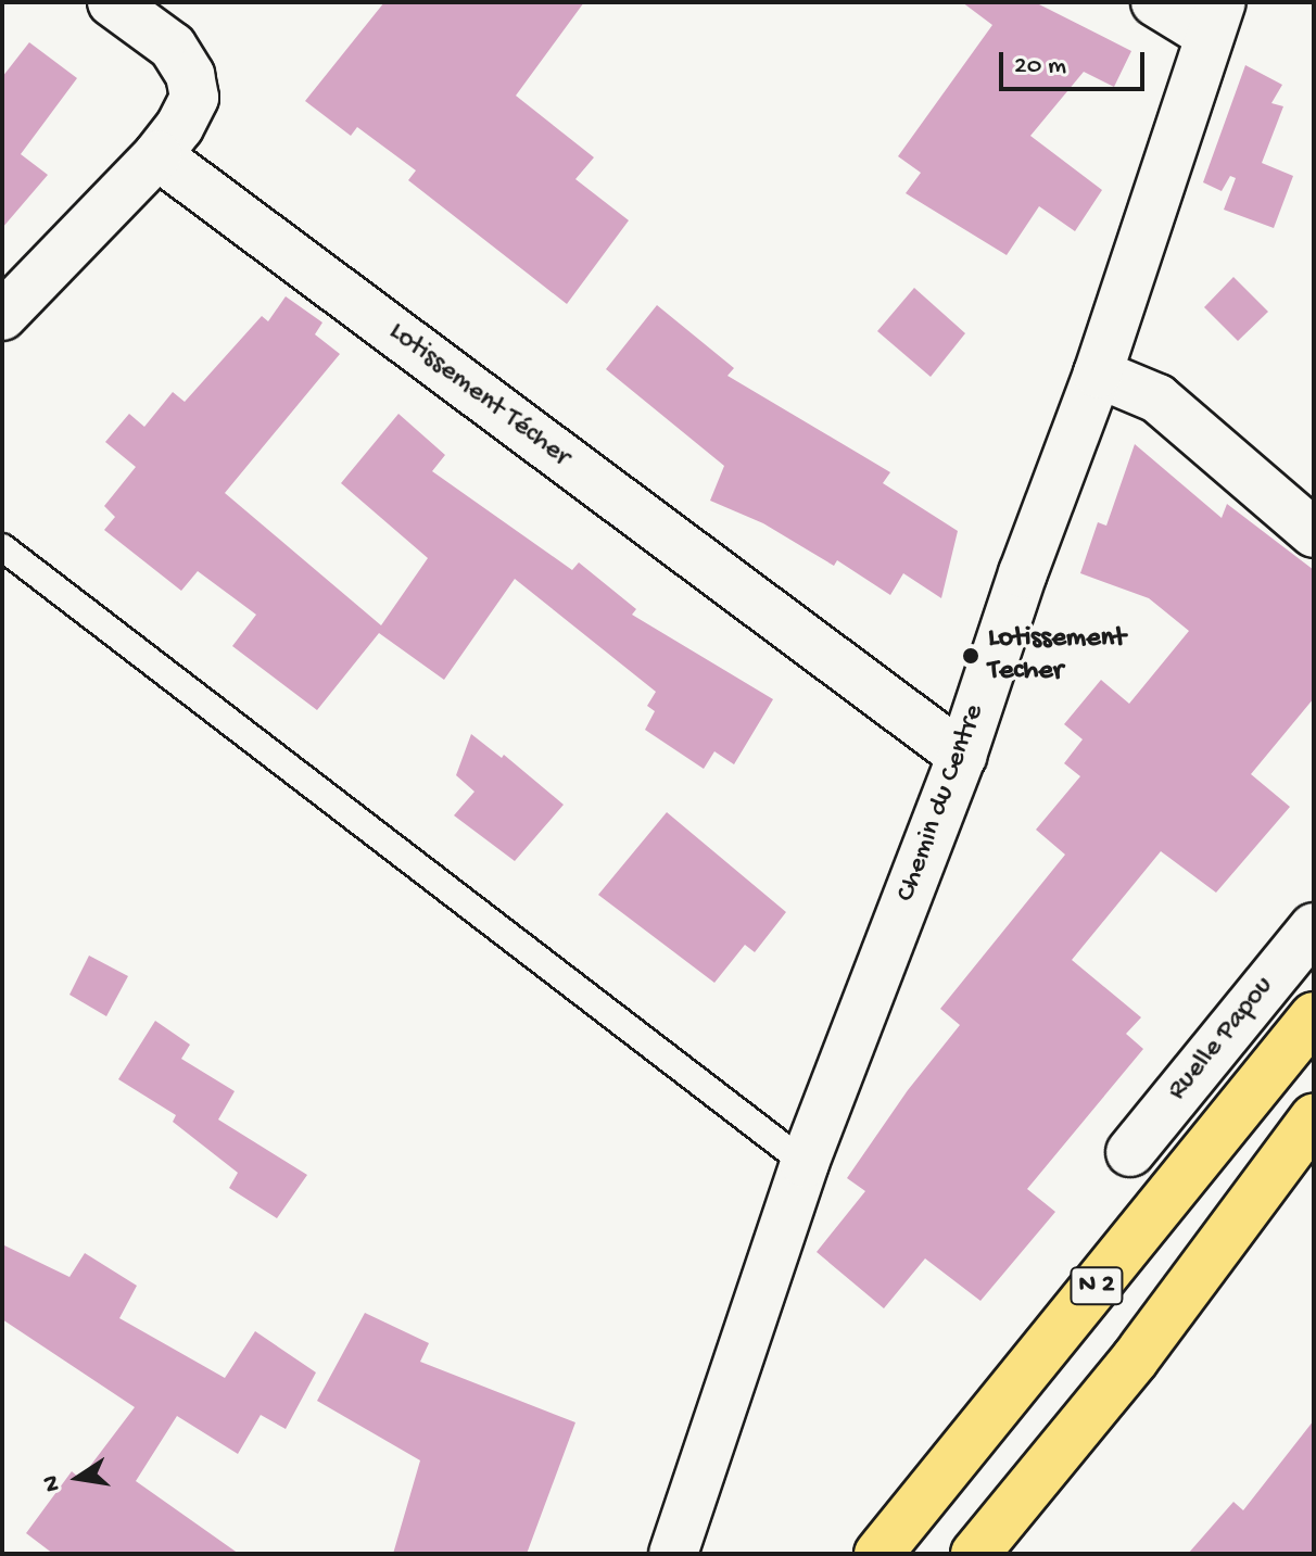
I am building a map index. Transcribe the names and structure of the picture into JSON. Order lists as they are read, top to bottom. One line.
{"streets":{"highway":["N 2"],"street":["Lotissement Técher","Chemin du Centre","Ruelle Papou"]},"crossings":[["Lotissement Técher","Chemin du Centre"]],"places":["Lotissement Techer"],"scale_bar":"20 m","north":"left"}
